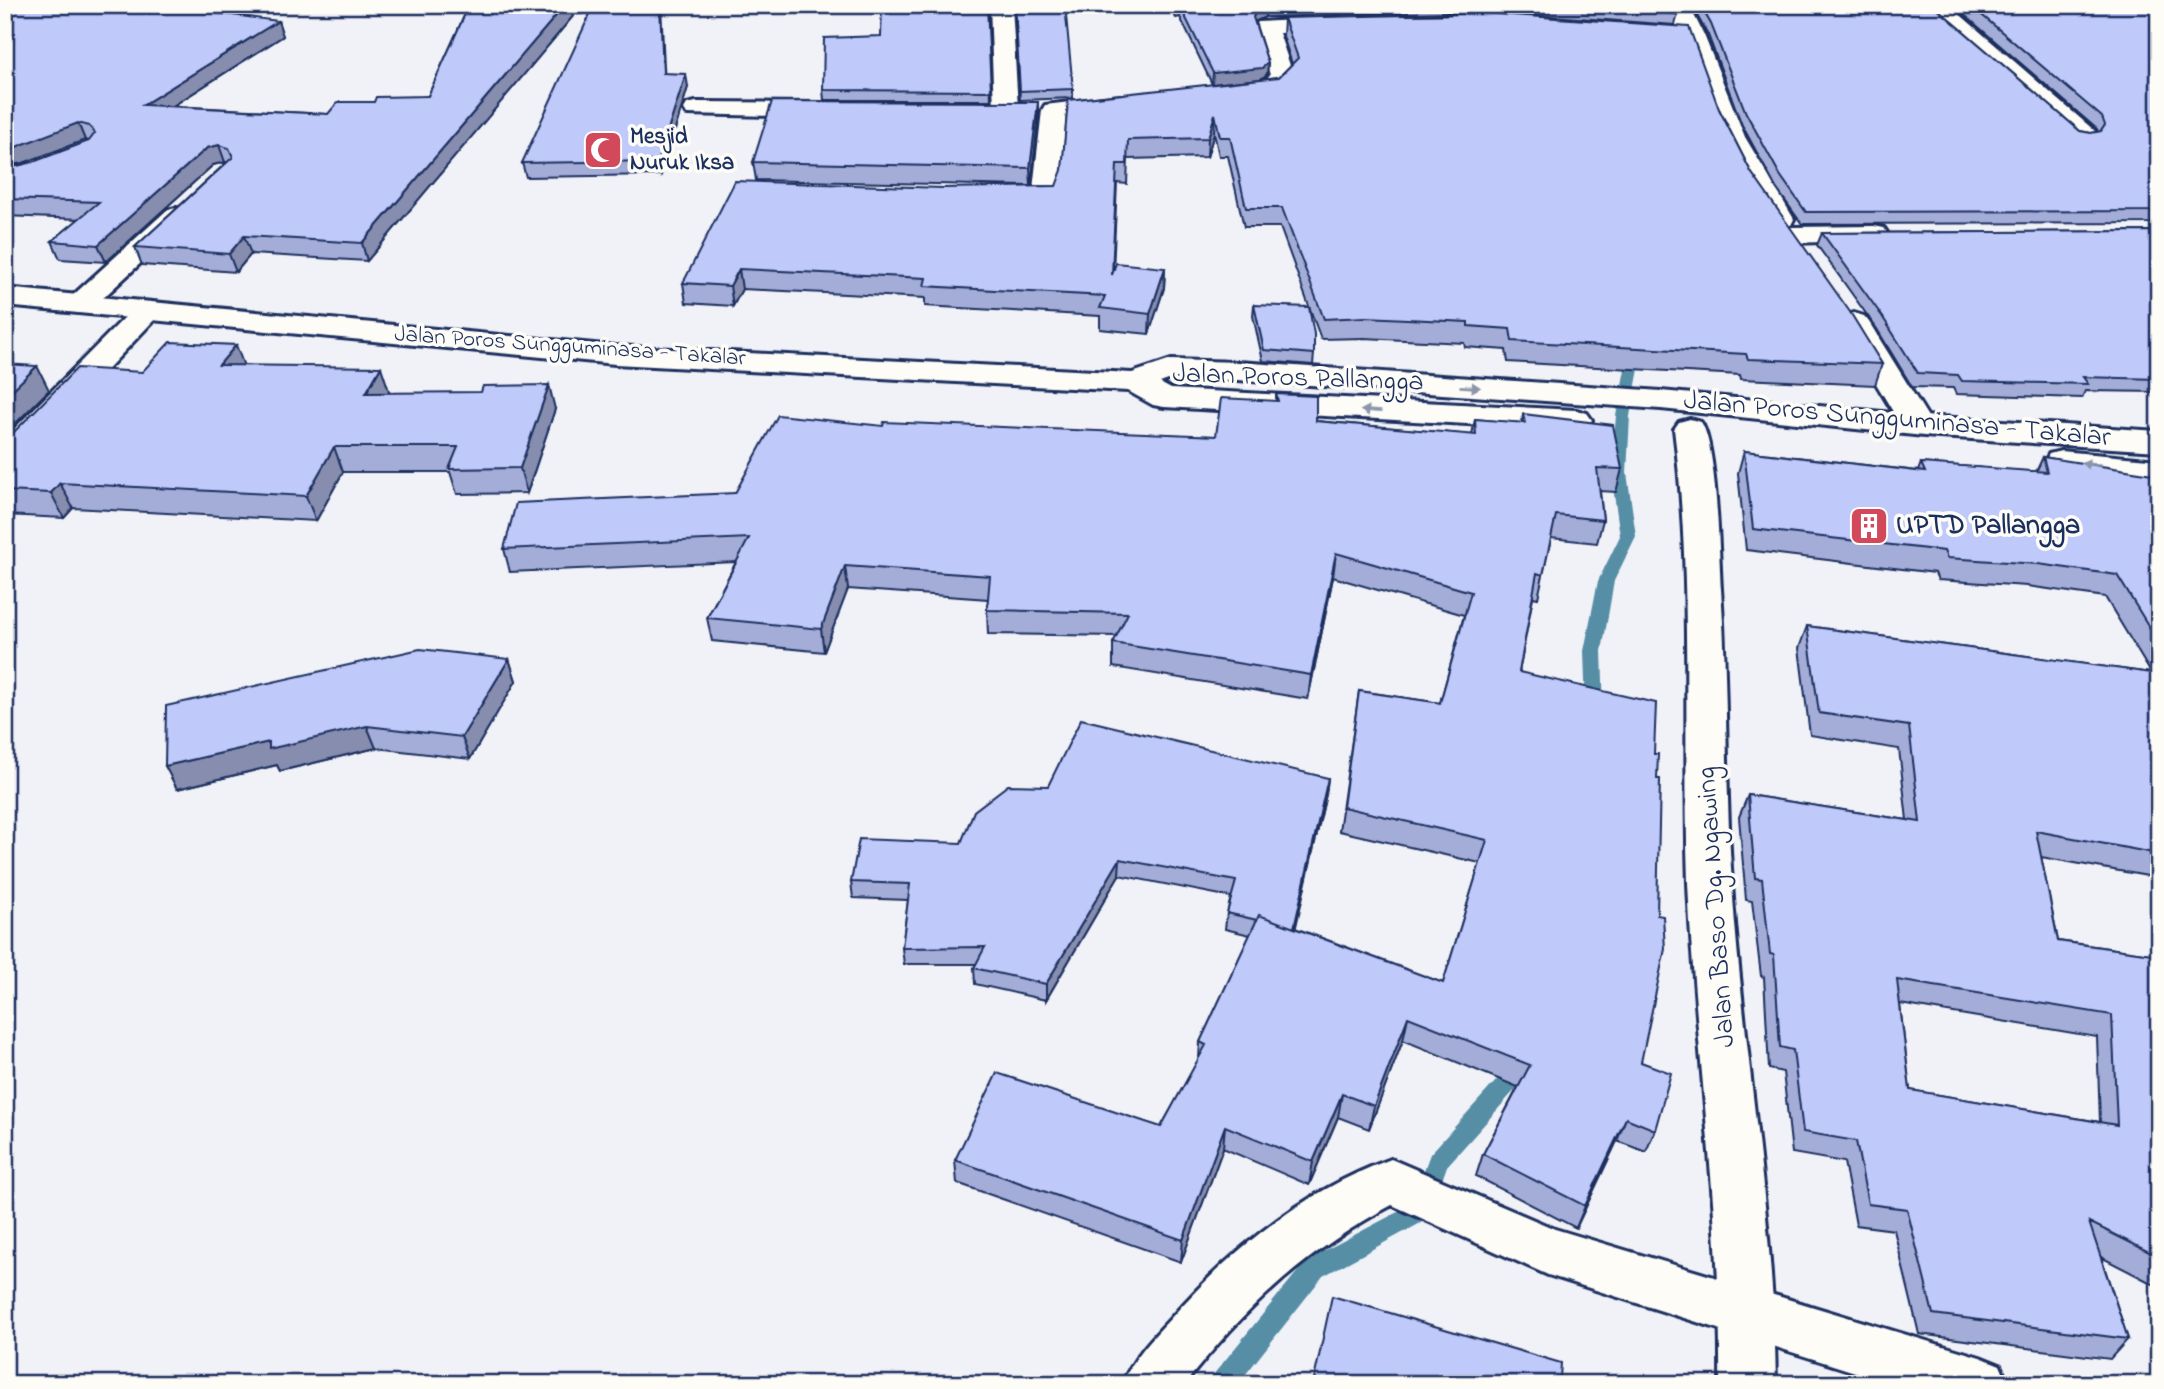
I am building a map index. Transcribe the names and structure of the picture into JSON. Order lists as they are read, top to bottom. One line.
{"streets":{"main road":["Jalan Poros Sungguminasa - Takalar","Jalan Poros Pallangga","Jalan Baso Dg. Ngawing"]},"crossings":[["Jalan Poros Sungguminasa - Takalar","Jalan Poros Pallangga"],["Jalan Poros Sungguminasa - Takalar","Jalan Baso Dg. Ngawing"]],"places":{"mosque":["Mesjid Nuruk Iksa"],"building":["UPTD Pallangga"]}}
